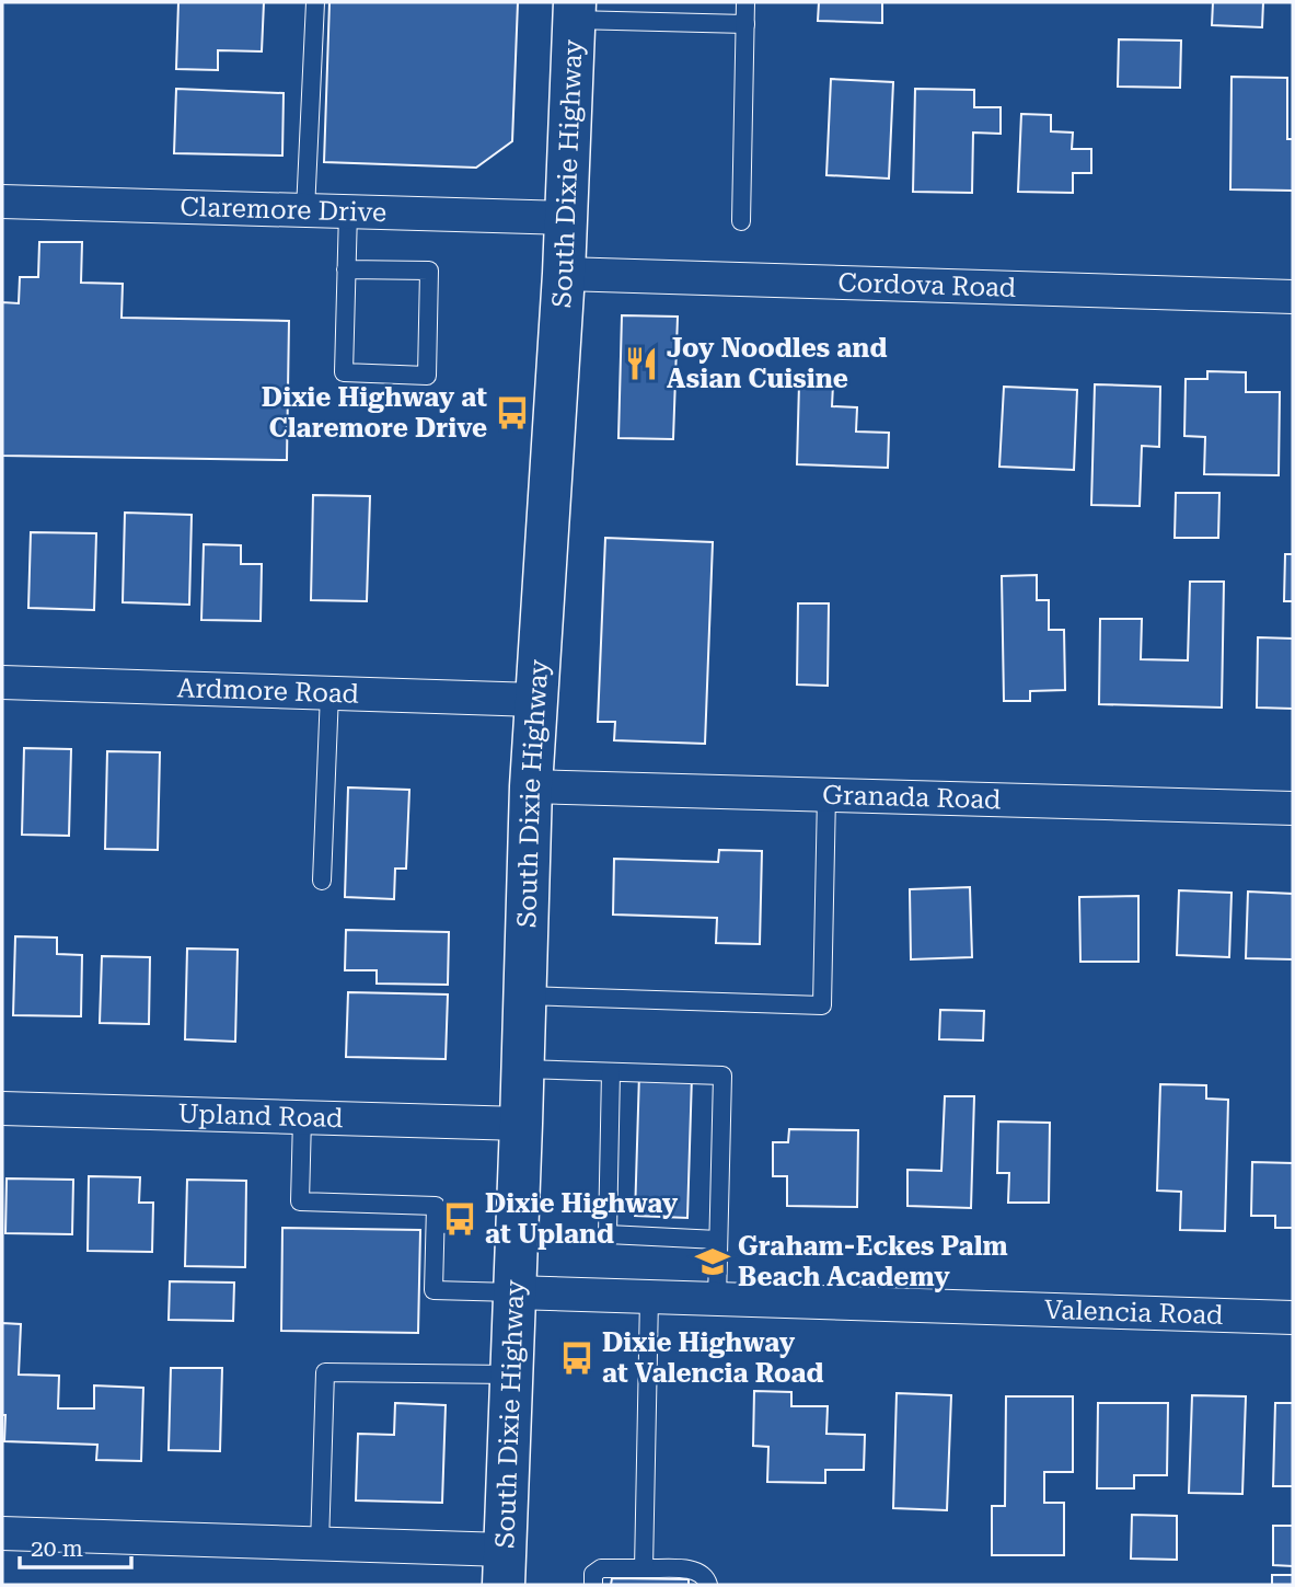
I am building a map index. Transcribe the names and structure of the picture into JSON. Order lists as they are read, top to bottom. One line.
{"streets":{"main road":["South Dixie Highway"],"street":["Claremore Drive","Cordova Road","Ardmore Road","Granada Road","Upland Road","Valencia Road"]},"crossings":[["South Dixie Highway","Claremore Drive"],["South Dixie Highway","Cordova Road"],["South Dixie Highway","Ardmore Road"],["South Dixie Highway","Granada Road"],["South Dixie Highway","Upland Road"],["South Dixie Highway","Valencia Road"]],"places":{"restaurant":["Joy Noodles and Asian Cuisine"],"bus stop":["Dixie Highway at Claremore Drive","Dixie Highway at Upland","Dixie Highway at Valencia Road"],"school or university":["Graham-Eckes Palm Beach Academy"]},"scale_bar":"20 m"}
